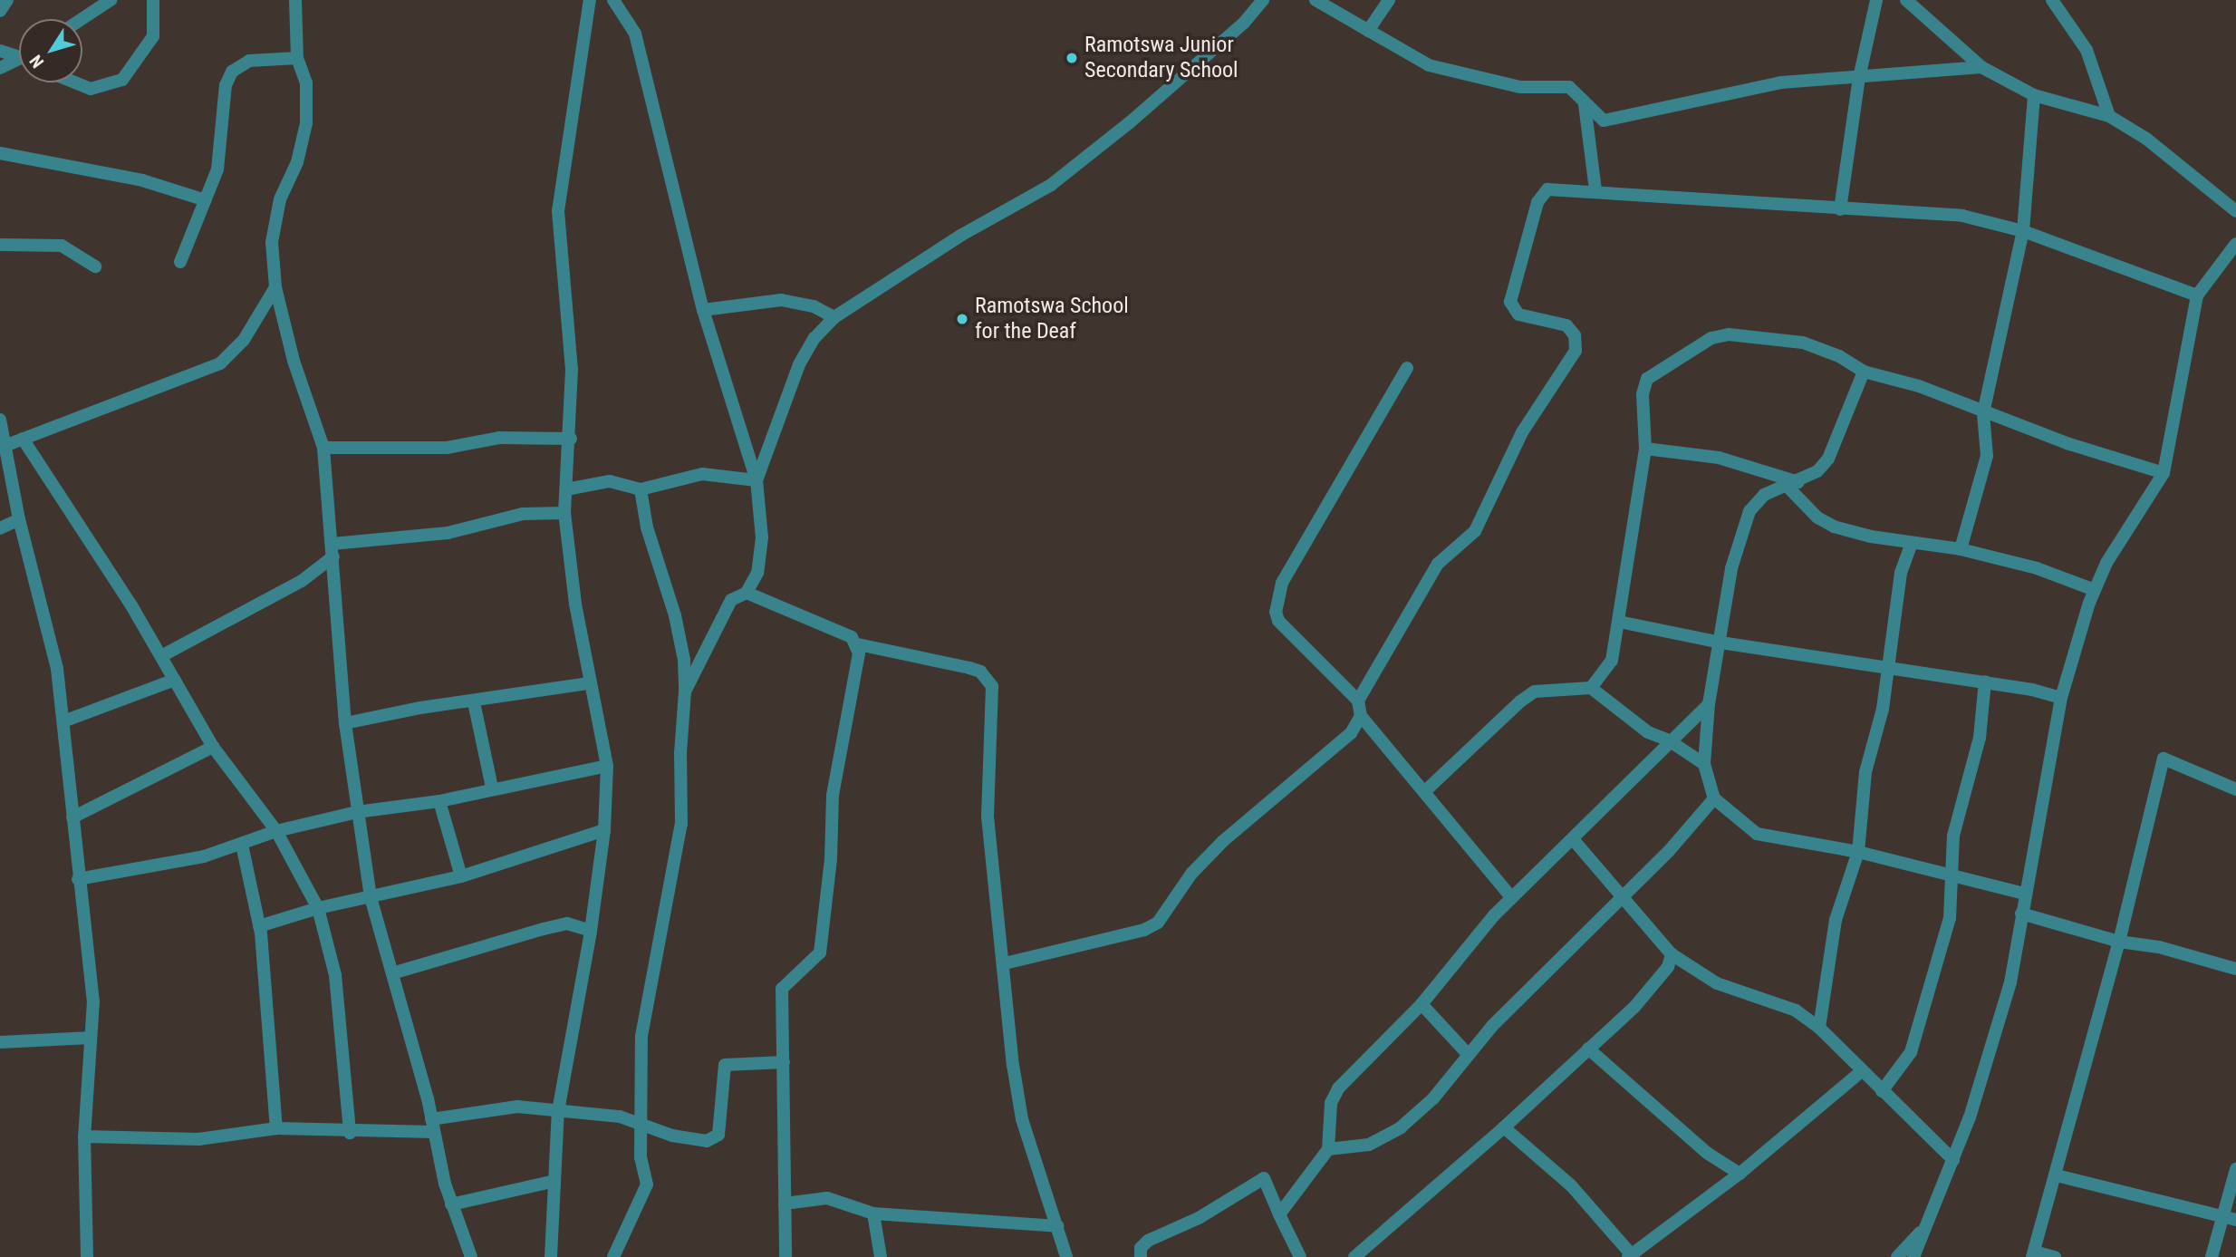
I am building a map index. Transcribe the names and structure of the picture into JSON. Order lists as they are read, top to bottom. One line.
{"places":["Ramotswa Junior Secondary School","Ramotswa School for the Deaf"],"north":"bottom left"}
